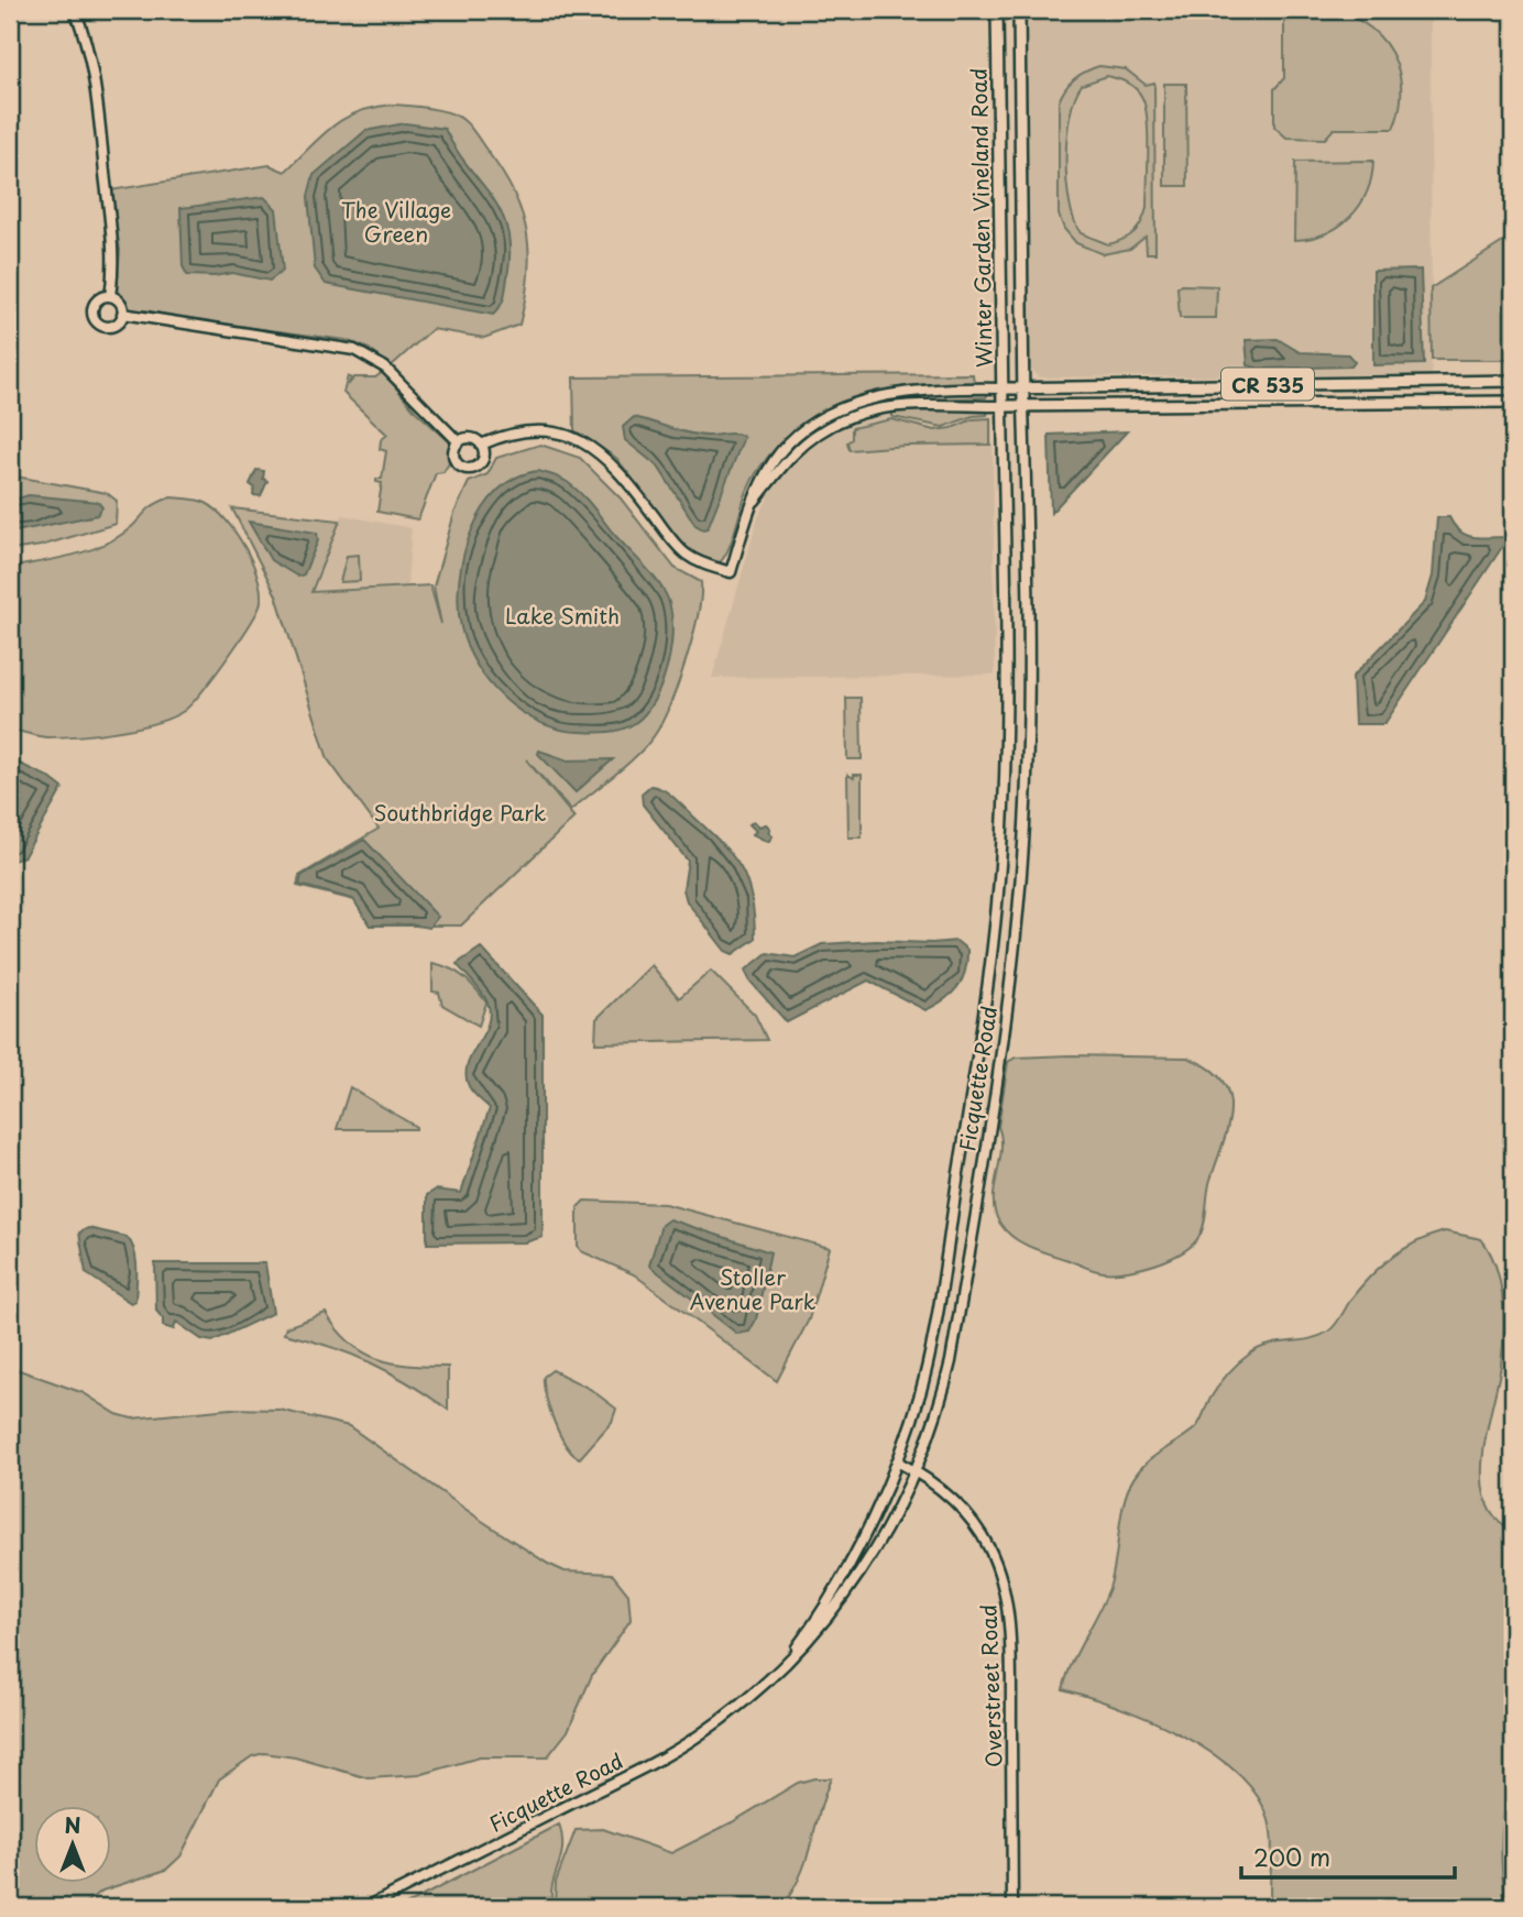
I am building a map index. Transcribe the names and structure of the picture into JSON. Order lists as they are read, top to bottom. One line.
{"streets":{"main road":["Winter Garden Vineland Road","CR 535","Ficquette Road","Overstreet Road"]},"crossings":[["Winter Garden Vineland Road","CR 535"],["Winter Garden Vineland Road","Ficquette Road"],["CR 535","Ficquette Road"],["Ficquette Road","Overstreet Road"]],"parks":["The Village Green","Lake Smith","Southbridge Park","Stoller Avenue Park"],"scale_bar":"200 m","north":"top"}
